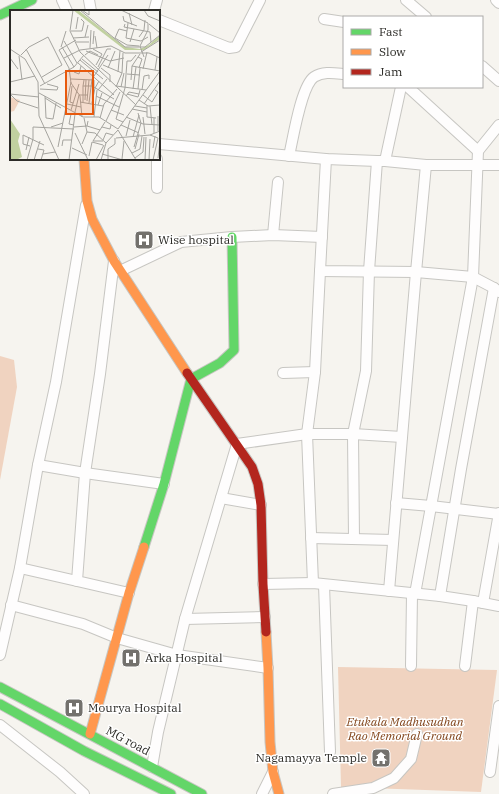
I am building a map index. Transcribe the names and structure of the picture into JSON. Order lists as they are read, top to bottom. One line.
{"streets":{"street":["MG road"]},"parks":["Etukala Madhusudhan Rao Memorial Ground"],"places":{"hospital":["Wise hospital","Arka Hospital","Mourya Hospital"],"temple":["Nagamayya Temple"]},"legend":["Fast","Slow","Jam"]}
